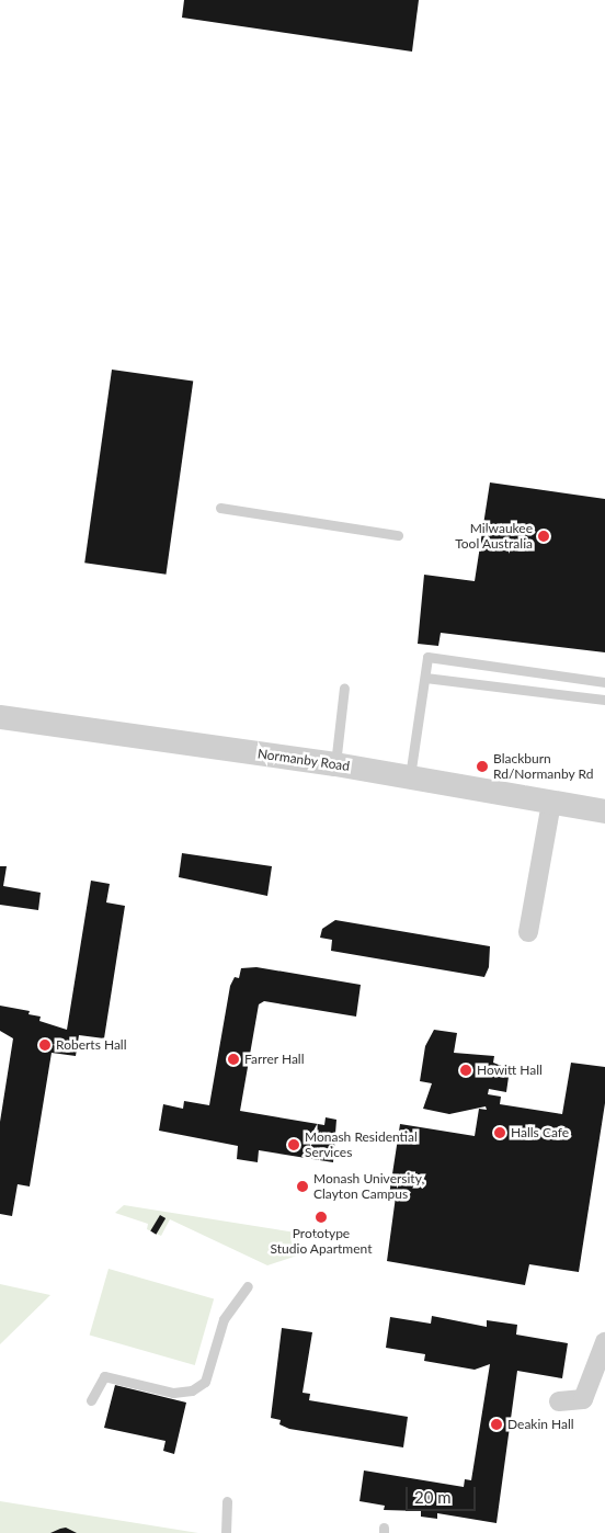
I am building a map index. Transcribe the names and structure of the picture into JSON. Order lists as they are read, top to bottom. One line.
{"streets":{"street":["Normanby Road"]},"places":["Milwaukee Tool Australia","Blackburn Rd/Normanby Rd","Roberts Hall","Farrer Hall","Howitt Hall","Halls Cafe","Monash Residential Services","Monash University, Clayton Campus","Prototype Studio Apartment","Deakin Hall"],"scale_bar":"20 m"}
